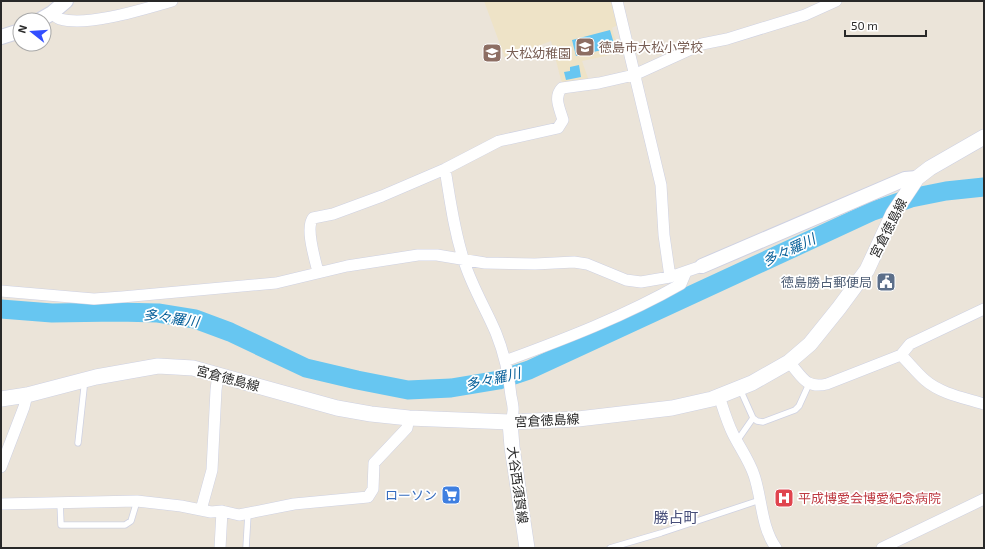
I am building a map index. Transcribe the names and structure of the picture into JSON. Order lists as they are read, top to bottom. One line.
{"streets":{"main road":["宮倉徳島線","大谷西須賀線"]},"crossings":[["宮倉徳島線","大谷西須賀線"]],"districts":["勝占町"],"water":["多々羅川"],"places":{"school or university":["徳島市大松小学校","大松幼稚園"],"public building":["徳島勝占郵便局"],"supermarket":["ローソン"],"hospital":["平成博愛会博愛紀念病院"]},"scale_bar":"50 m","north":"left"}
